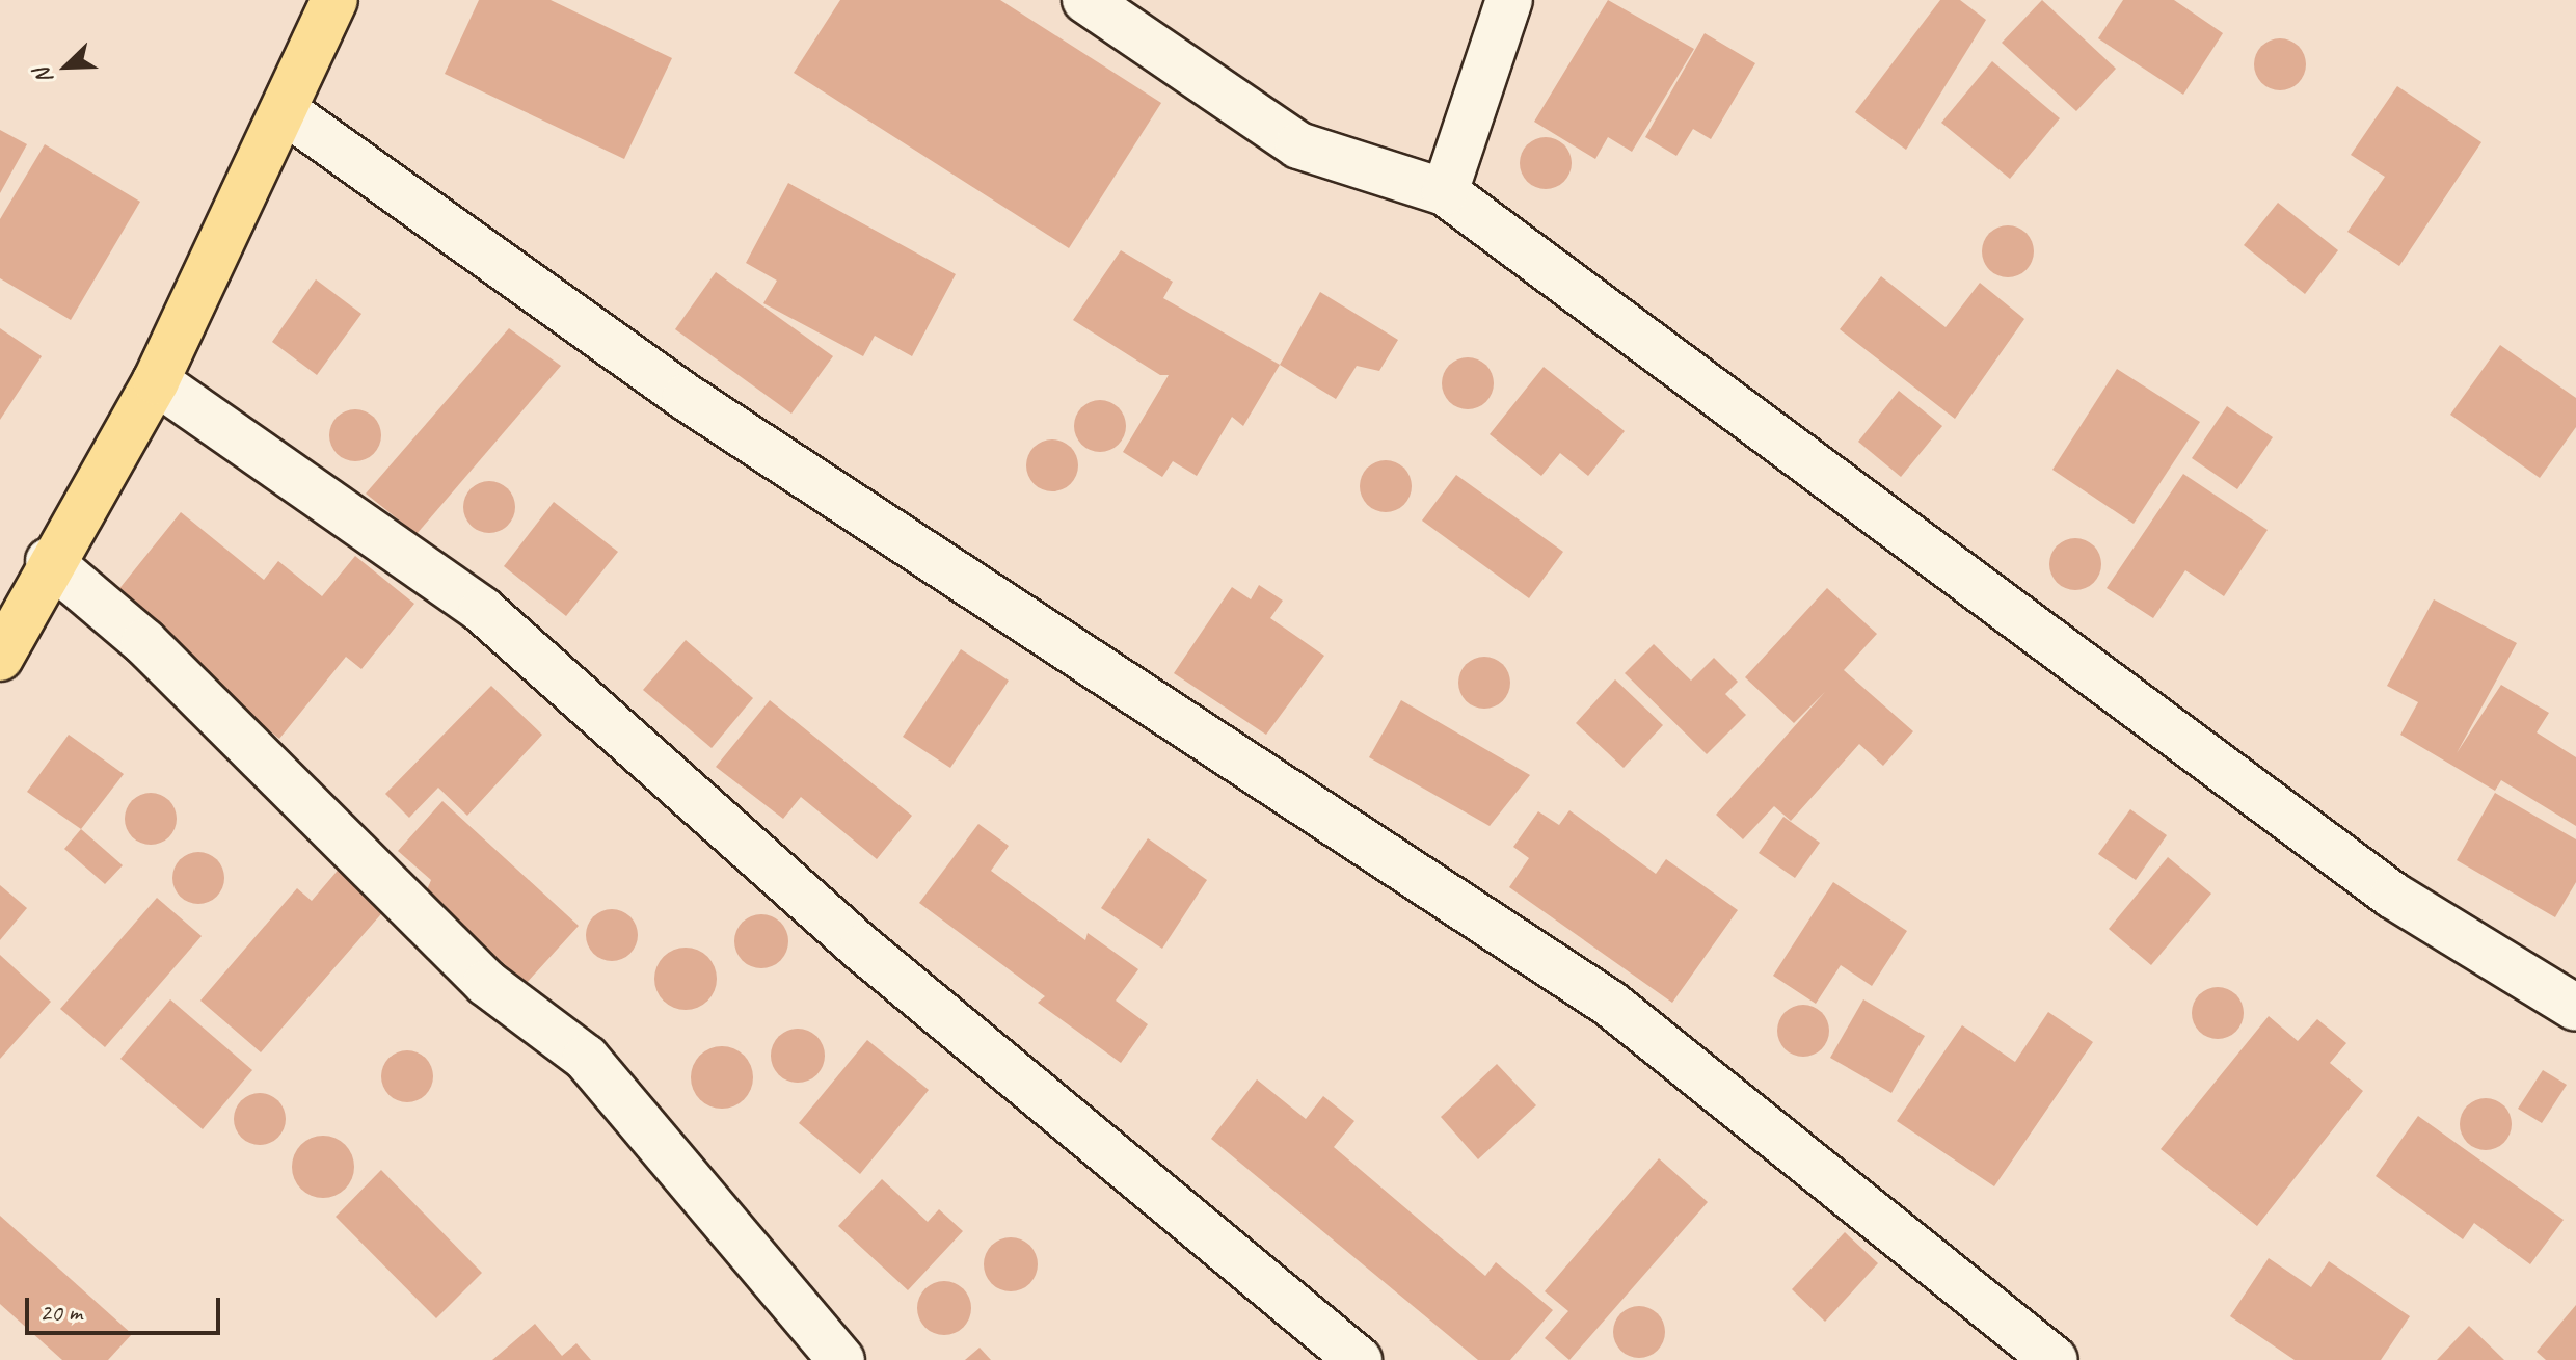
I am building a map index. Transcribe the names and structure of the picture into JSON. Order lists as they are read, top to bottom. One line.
{"scale_bar":"20 m","north":"bottom left"}
